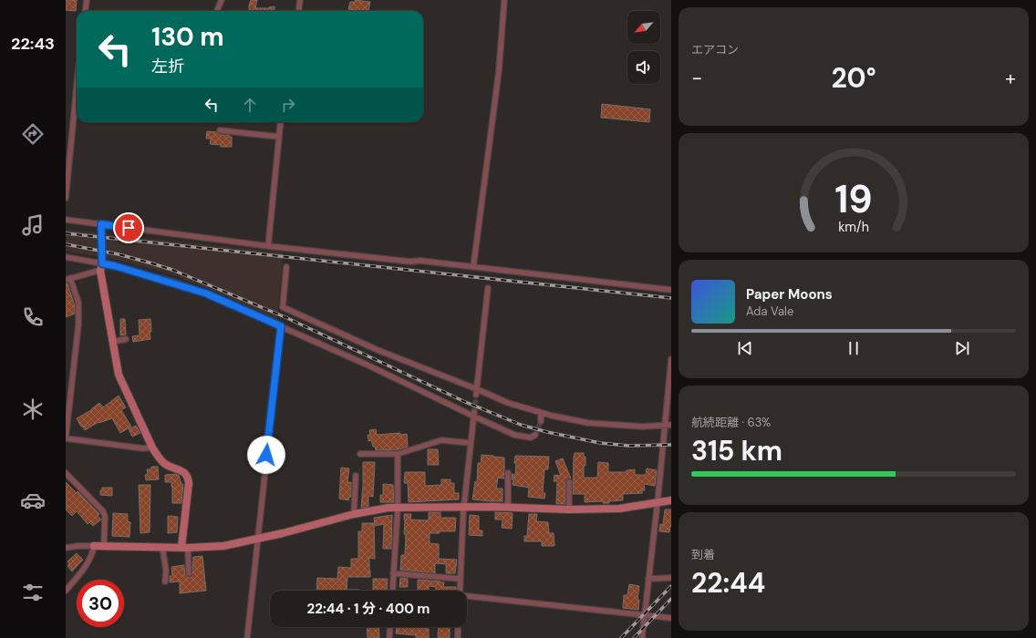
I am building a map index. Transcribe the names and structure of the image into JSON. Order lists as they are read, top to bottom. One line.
{"north":"bottom left","page":{"tabs":"22:43","tile":["エアコン",["航続距離 · 63%","315 km"],["到着","22:44"]],"turn":["130 m","左折"],"heat":["−","20°","+"],"song":["Paper Moons","Ada Vale"],"limit":"30","trip":"22:44 · 1 分 · 400 m","gauge":["19","km/h"]}}
